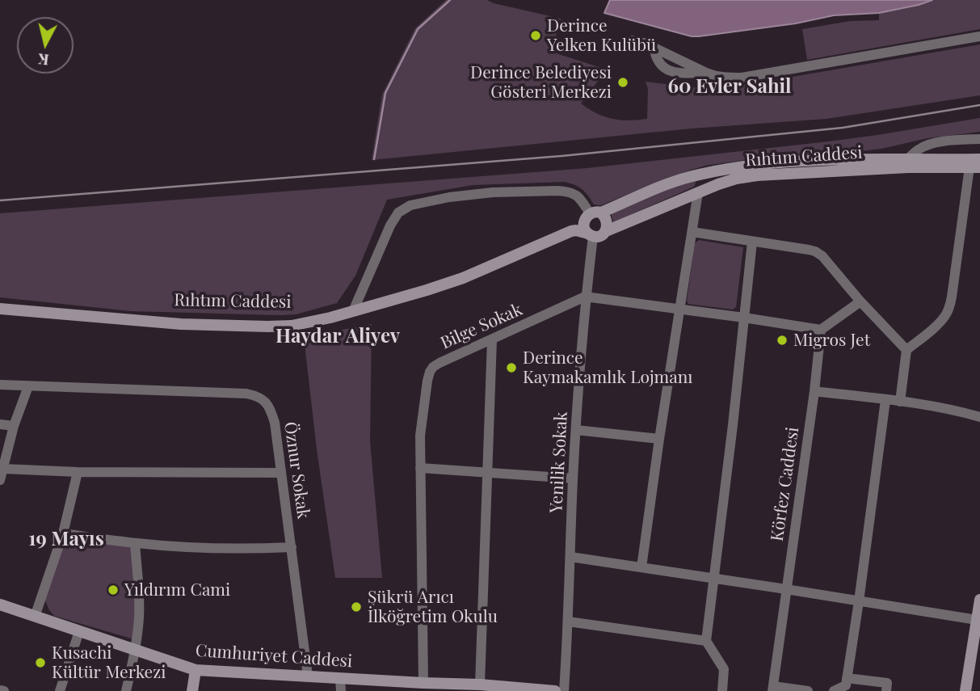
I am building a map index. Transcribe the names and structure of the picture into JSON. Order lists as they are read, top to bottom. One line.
{"streets":{"main road":["Rıhtım Caddesi","Cumhuriyet Caddesi"],"street":["Bilge Sokak","Yenilik Sokak","Öznur Sokak","Körfez Caddesi"]},"crossings":[["Rıhtım Caddesi","Yenilik Sokak"],["Bilge Sokak","Yenilik Sokak"],["Bilge Sokak","Cumhuriyet Caddesi"],["Öznur Sokak","Cumhuriyet Caddesi"]],"districts":["60 Evler Sahil","Haydar Aliyev","19 Mayıs"],"places":["Derince Yelken Kulübü","Derince Belediyesi Gösteri Merkezi","Migros Jet","Derince Kaymakamlık Lojmanı","Yıldırım Cami","Şükrü Arıcı İlköğretim Okulu","Kusachi Kültür Merkezi"],"north":"bottom"}
